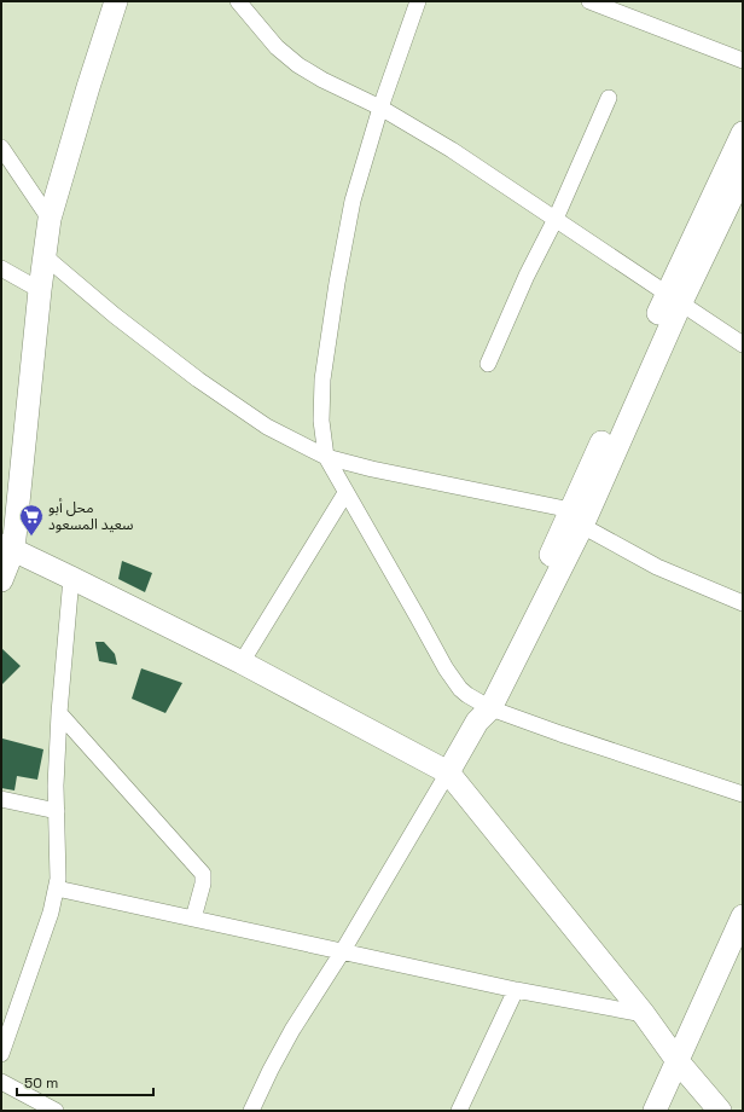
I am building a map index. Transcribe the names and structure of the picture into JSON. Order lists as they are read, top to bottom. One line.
{"places":{"supermarket":["محل أبو سعيد المسعود"]},"scale_bar":"50 m"}
